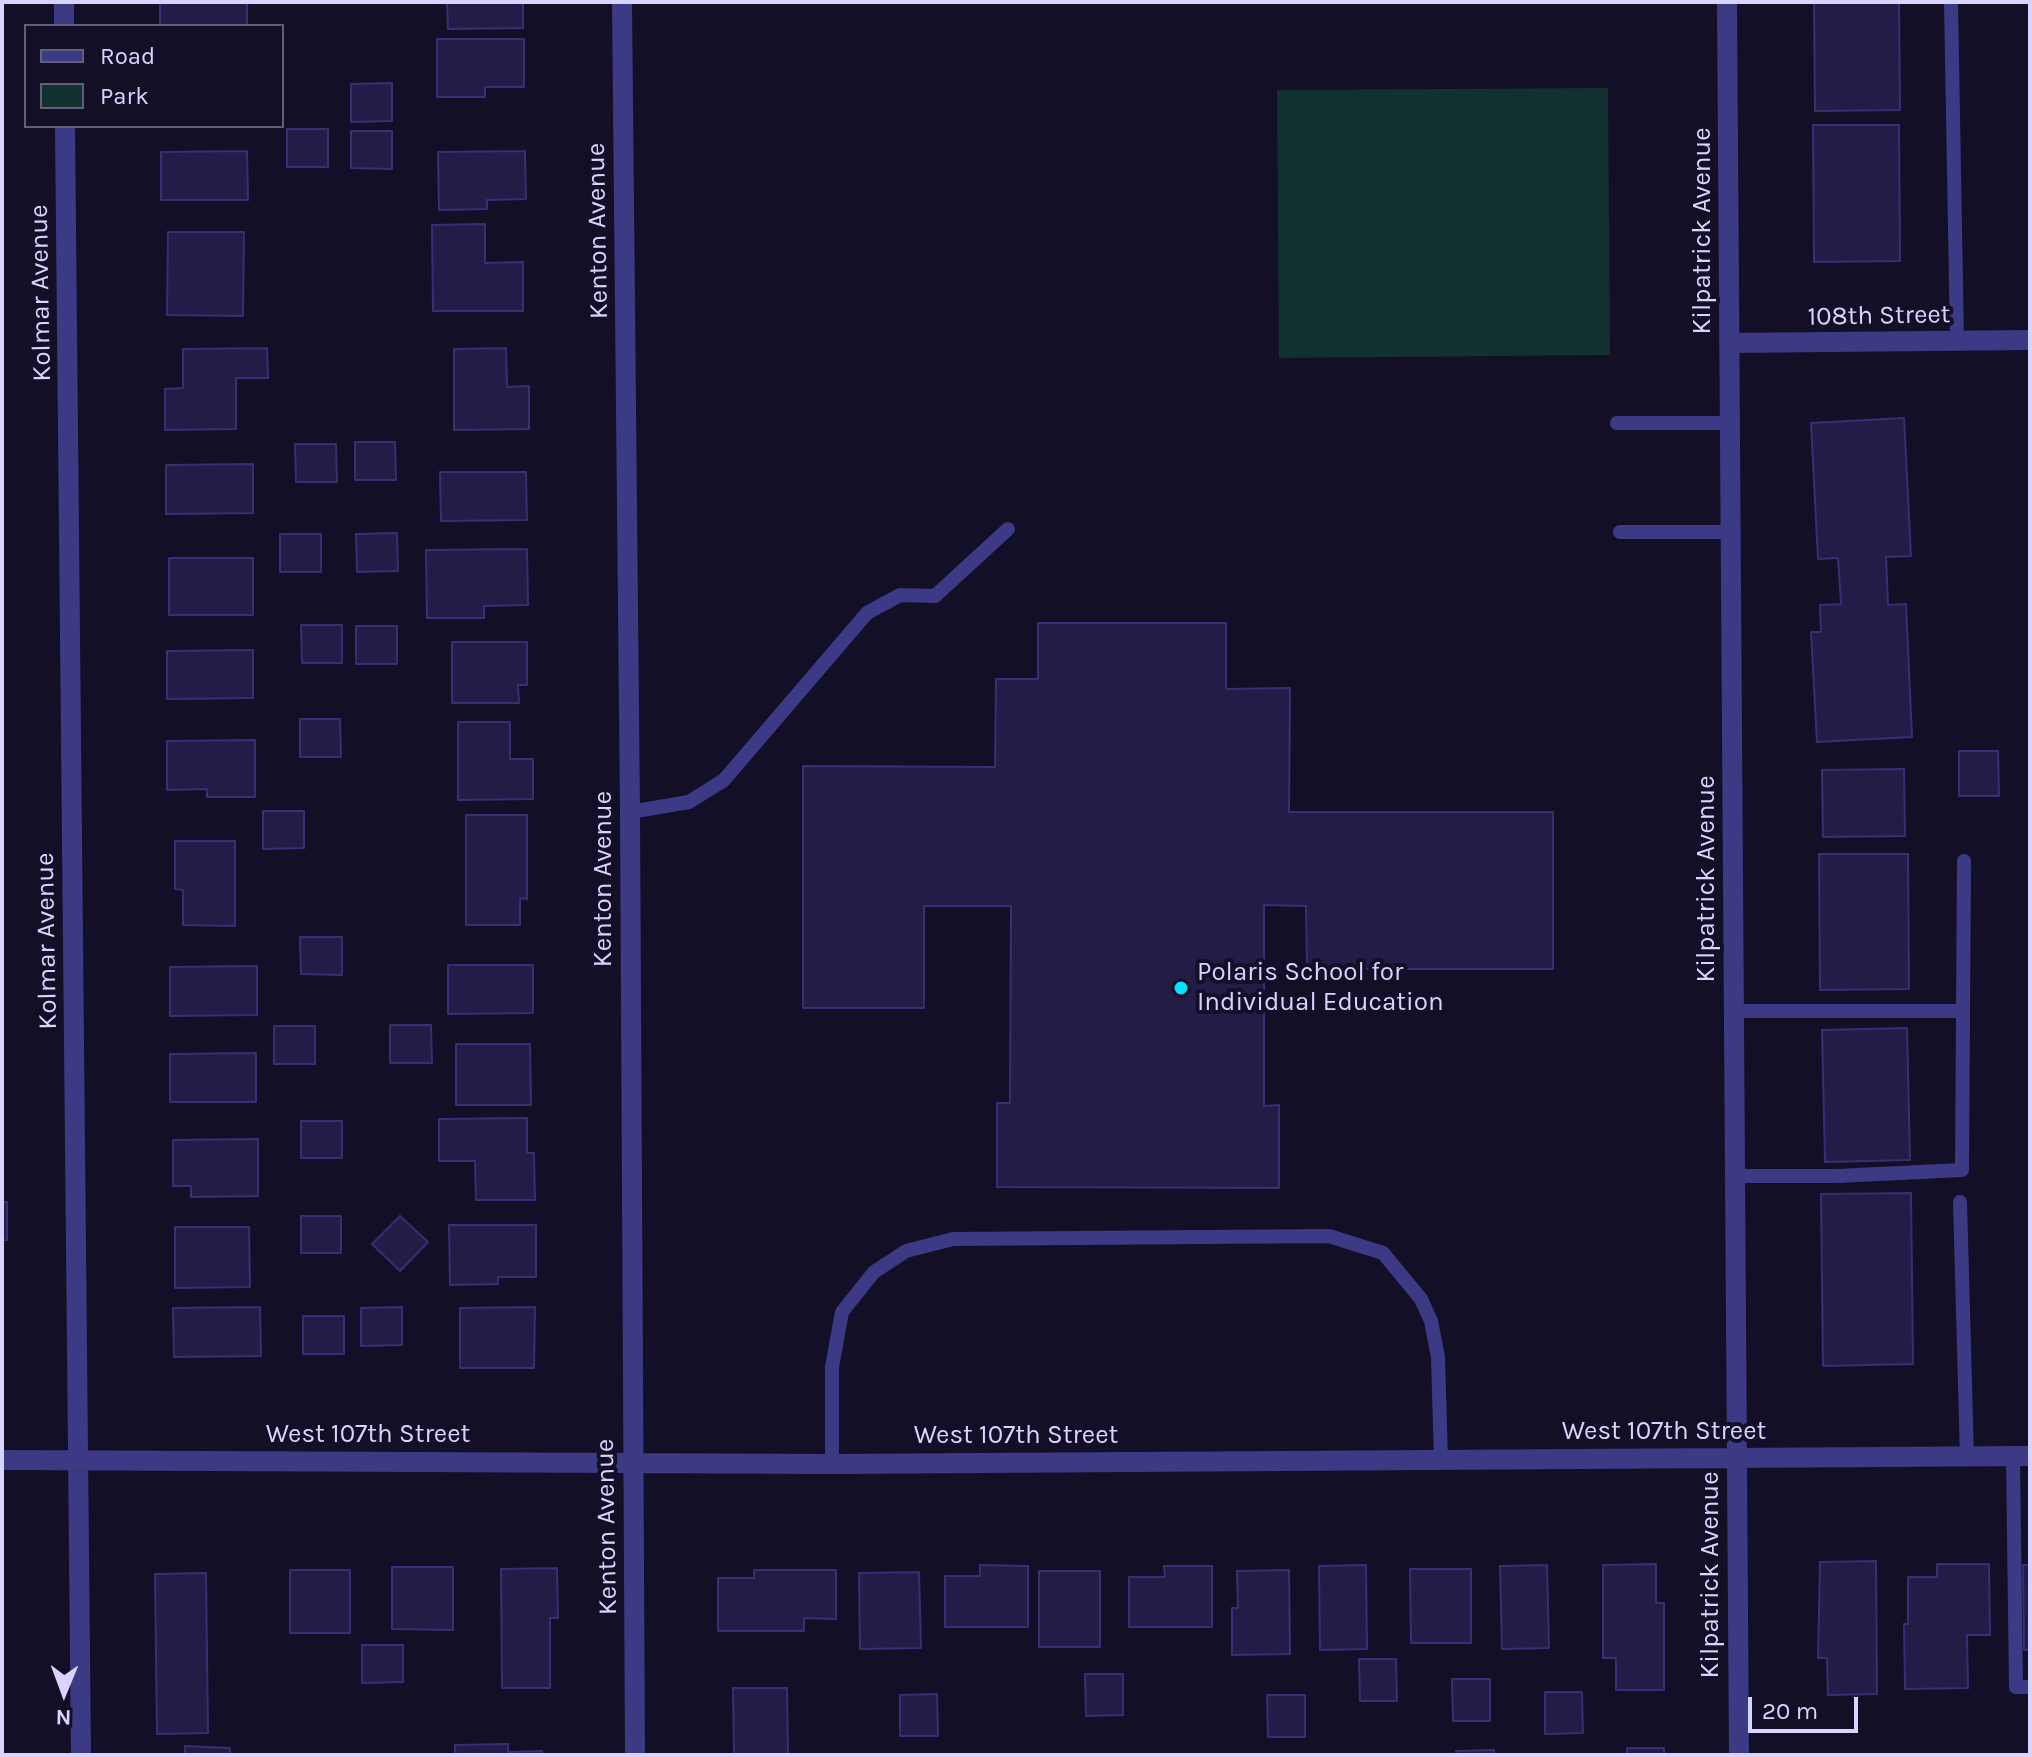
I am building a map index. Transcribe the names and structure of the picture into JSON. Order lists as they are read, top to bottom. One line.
{"streets":{"street":["Kenton Avenue","Kilpatrick Avenue","Kolmar Avenue","108th Street","West 107th Street"]},"crossings":[["Kenton Avenue","West 107th Street"],["Kilpatrick Avenue","108th Street"],["Kilpatrick Avenue","West 107th Street"],["Kolmar Avenue","West 107th Street"]],"places":["Polaris School for Individual Education"],"legend":["Road","Park"],"scale_bar":"20 m","north":"bottom"}
